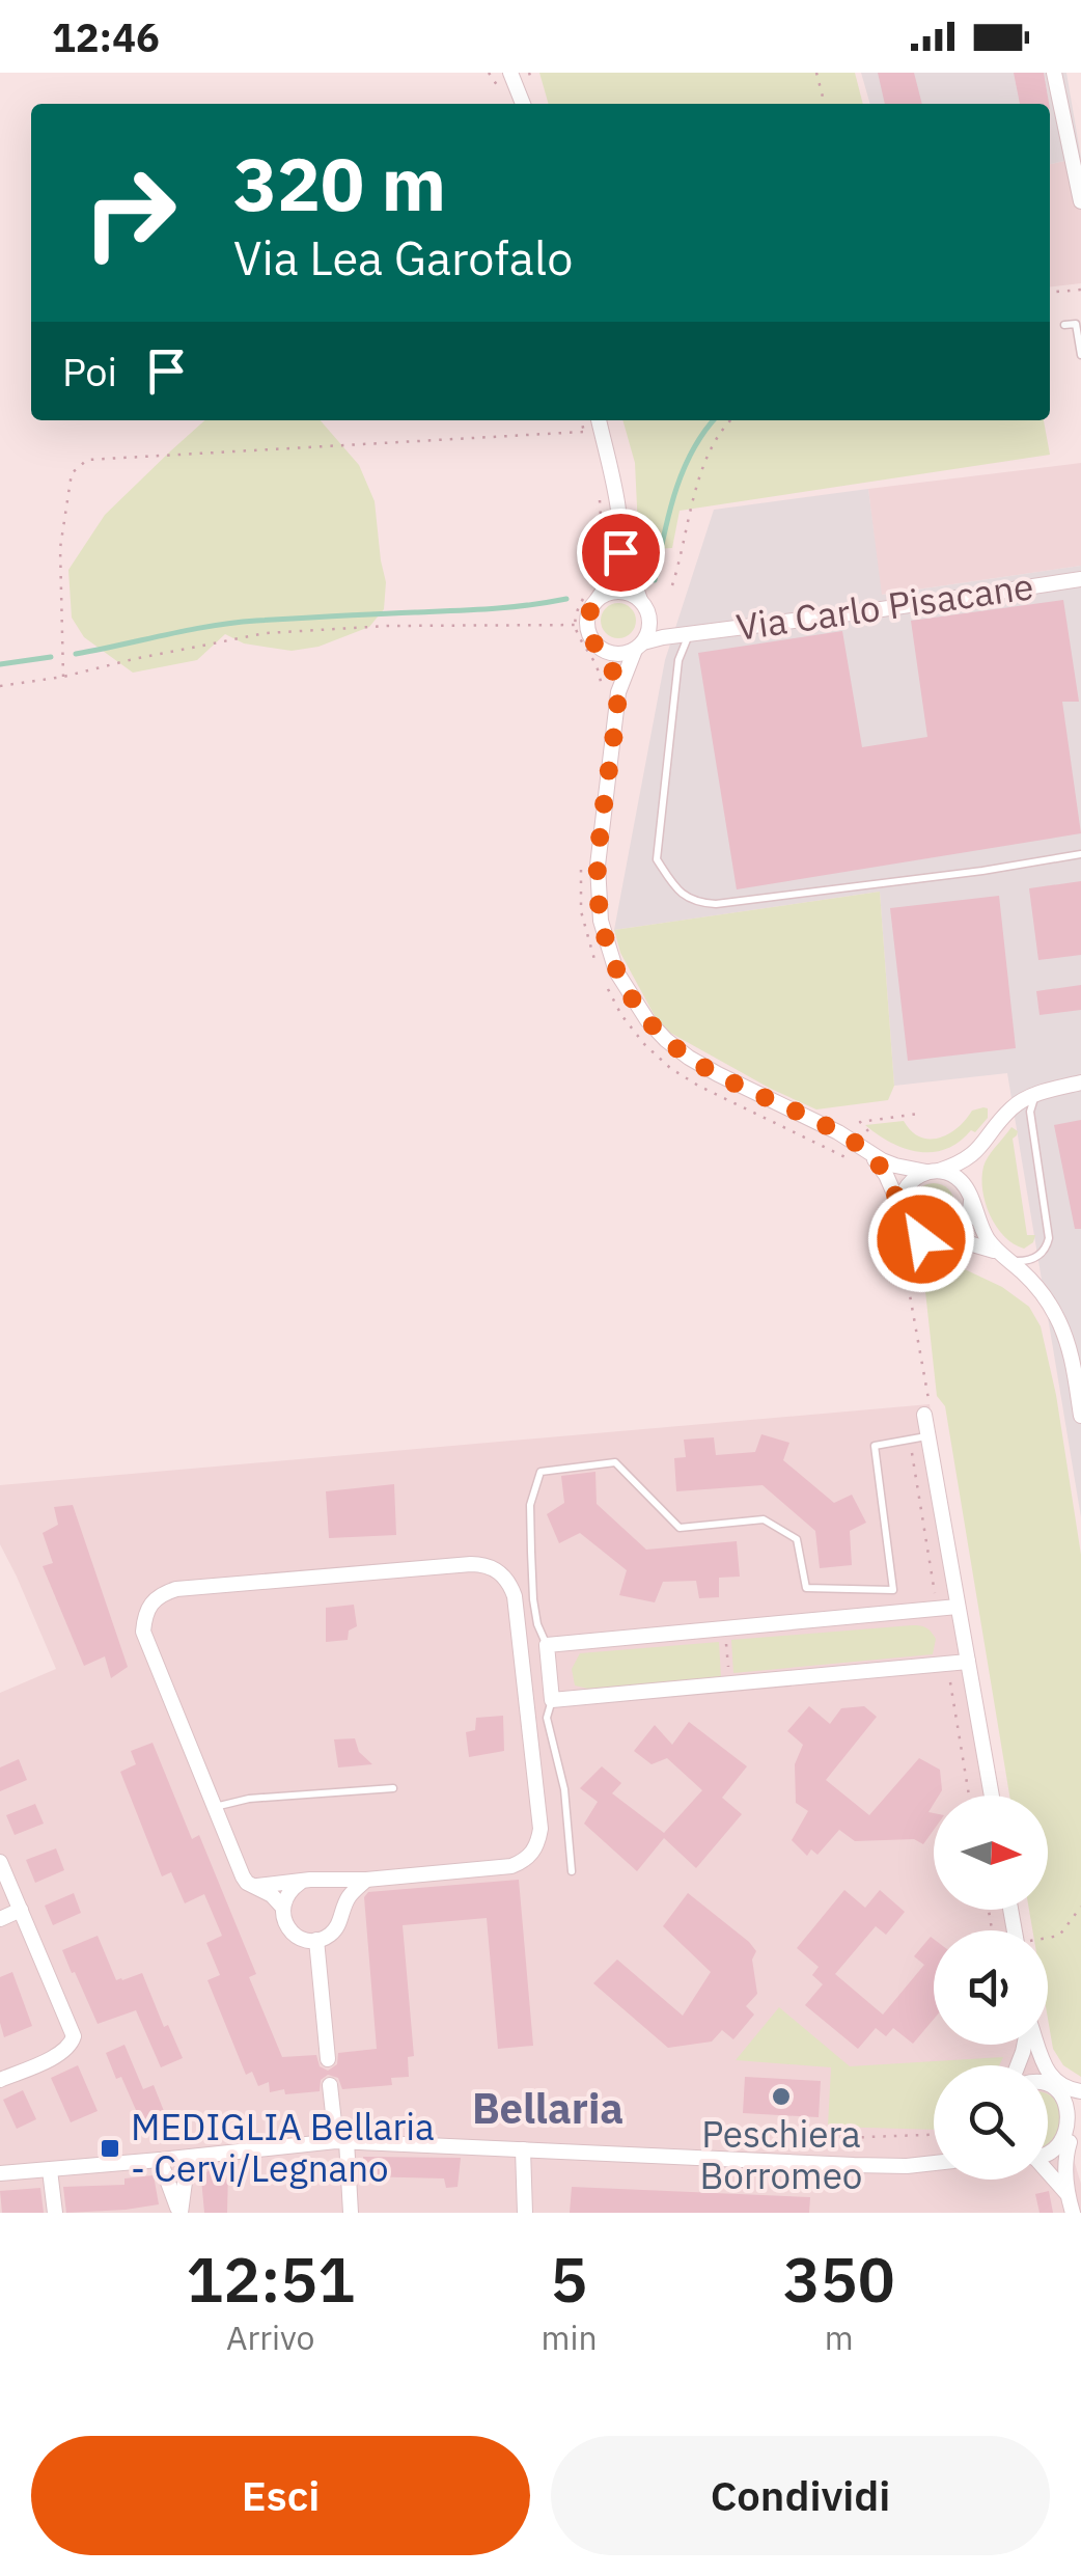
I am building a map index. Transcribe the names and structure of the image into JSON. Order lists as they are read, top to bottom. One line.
{"streets":{"street":["Via Carlo Pisacane"]},"districts":["Bellaria"],"places":{"other":["Peschiera Borromeo"],"transit":["MEDIGLIA Bellaria - Cervi/Legnano"]},"north":"right","page":{"status":"12:46","turn":["320 m","Via Lea Garofalo"],"then":"Poi","eta":["12:51","Arrivo","5","min","350","m"],"buttons":["Esci","Condividi"]}}
